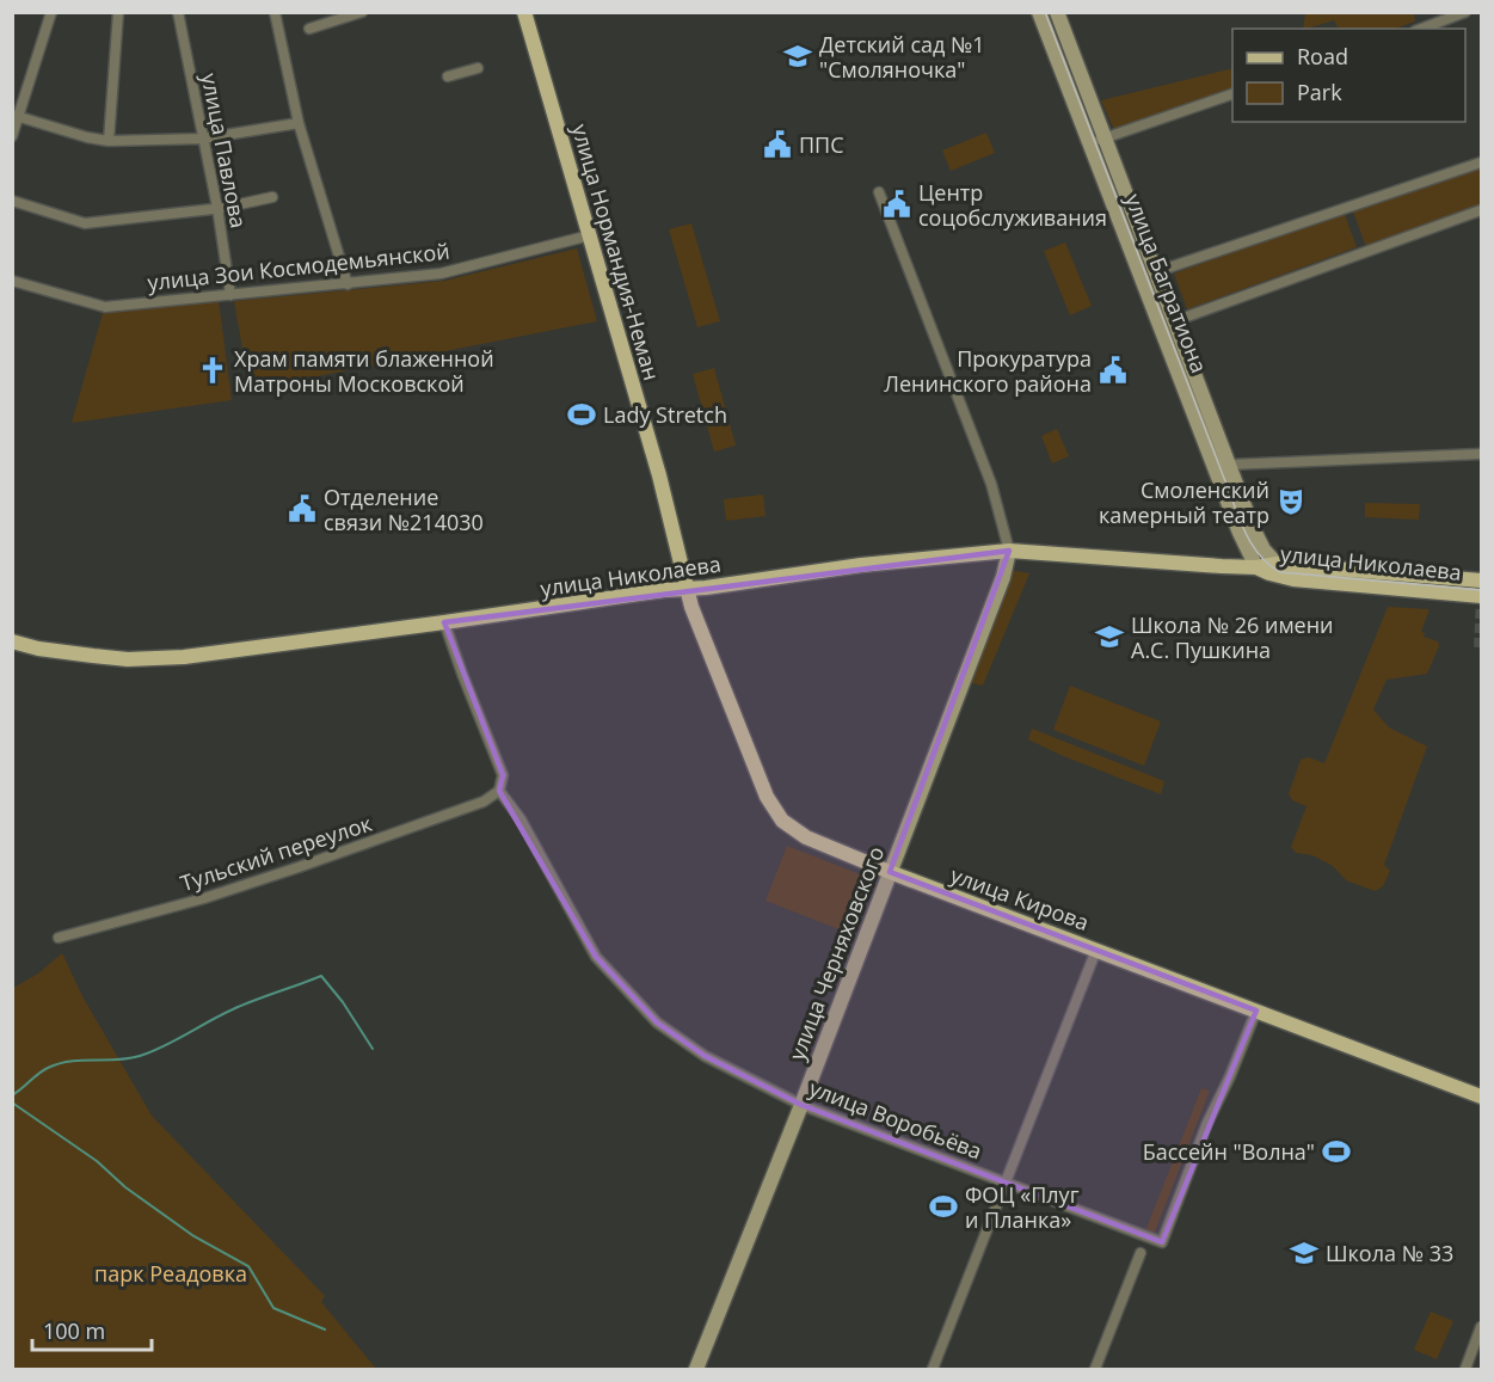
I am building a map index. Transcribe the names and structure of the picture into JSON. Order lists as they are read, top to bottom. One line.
{"streets":{"main road":["улица Нормандия-Неман","улица Багратиона","улица Николаева","улица Кирова","улица Черняховского"],"street":["улица Павлова","улица Зои Космодемьянской","Тульский переулок","улица Воробьёва"]},"crossings":[["улица Павлова","улица Зои Космодемьянской"],["улица Нормандия-Неман","улица Зои Космодемьянской"],["улица Нормандия-Неман","улица Николаева"],["улица Нормандия-Неман","улица Кирова"],["улица Багратиона","улица Николаева"],["улица Николаева","улица Кирова"],["улица Николаева","улица Черняховского"],["Тульский переулок","улица Воробьёва"],["улица Кирова","улица Черняховского"],["улица Кирова","улица Воробьёва"],["улица Черняховского","улица Воробьёва"]],"parks":["парк Реадовка"],"places":{"school or university":["Детский сад №1 \"Смоляночка\"","Школа № 26 имени А.С. Пушкина","Школа № 33"],"public building":["ППС","Центр соцобслуживания","Прокуратура Ленинского района","Отделение связи №214030"],"church":["Храм памяти блаженной Матроны Московской"],"sports":["Lady Stretch","Бассейн \"Волна\"","ФОЦ «Плуг и Планка»"],"theatre":["Смоленский камерный театр"]},"legend":["Road","Park"],"scale_bar":"100 m"}
